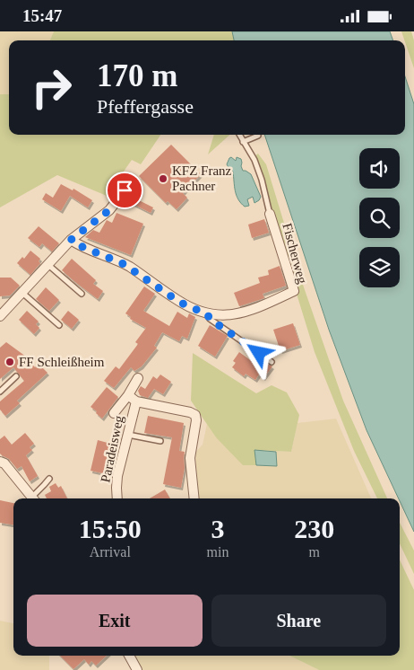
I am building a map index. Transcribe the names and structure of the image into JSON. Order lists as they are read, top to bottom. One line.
{"streets":{"street":["Fischerweg","Paradeisweg"]},"places":["KFZ Franz Pachner","FF Schleißheim"],"page":{"status":"15:47","turn":["170 m","Pfeffergasse"],"eta":["15:50","Arrival","3","min","230","m"],"buttons":["Exit","Share"]}}
